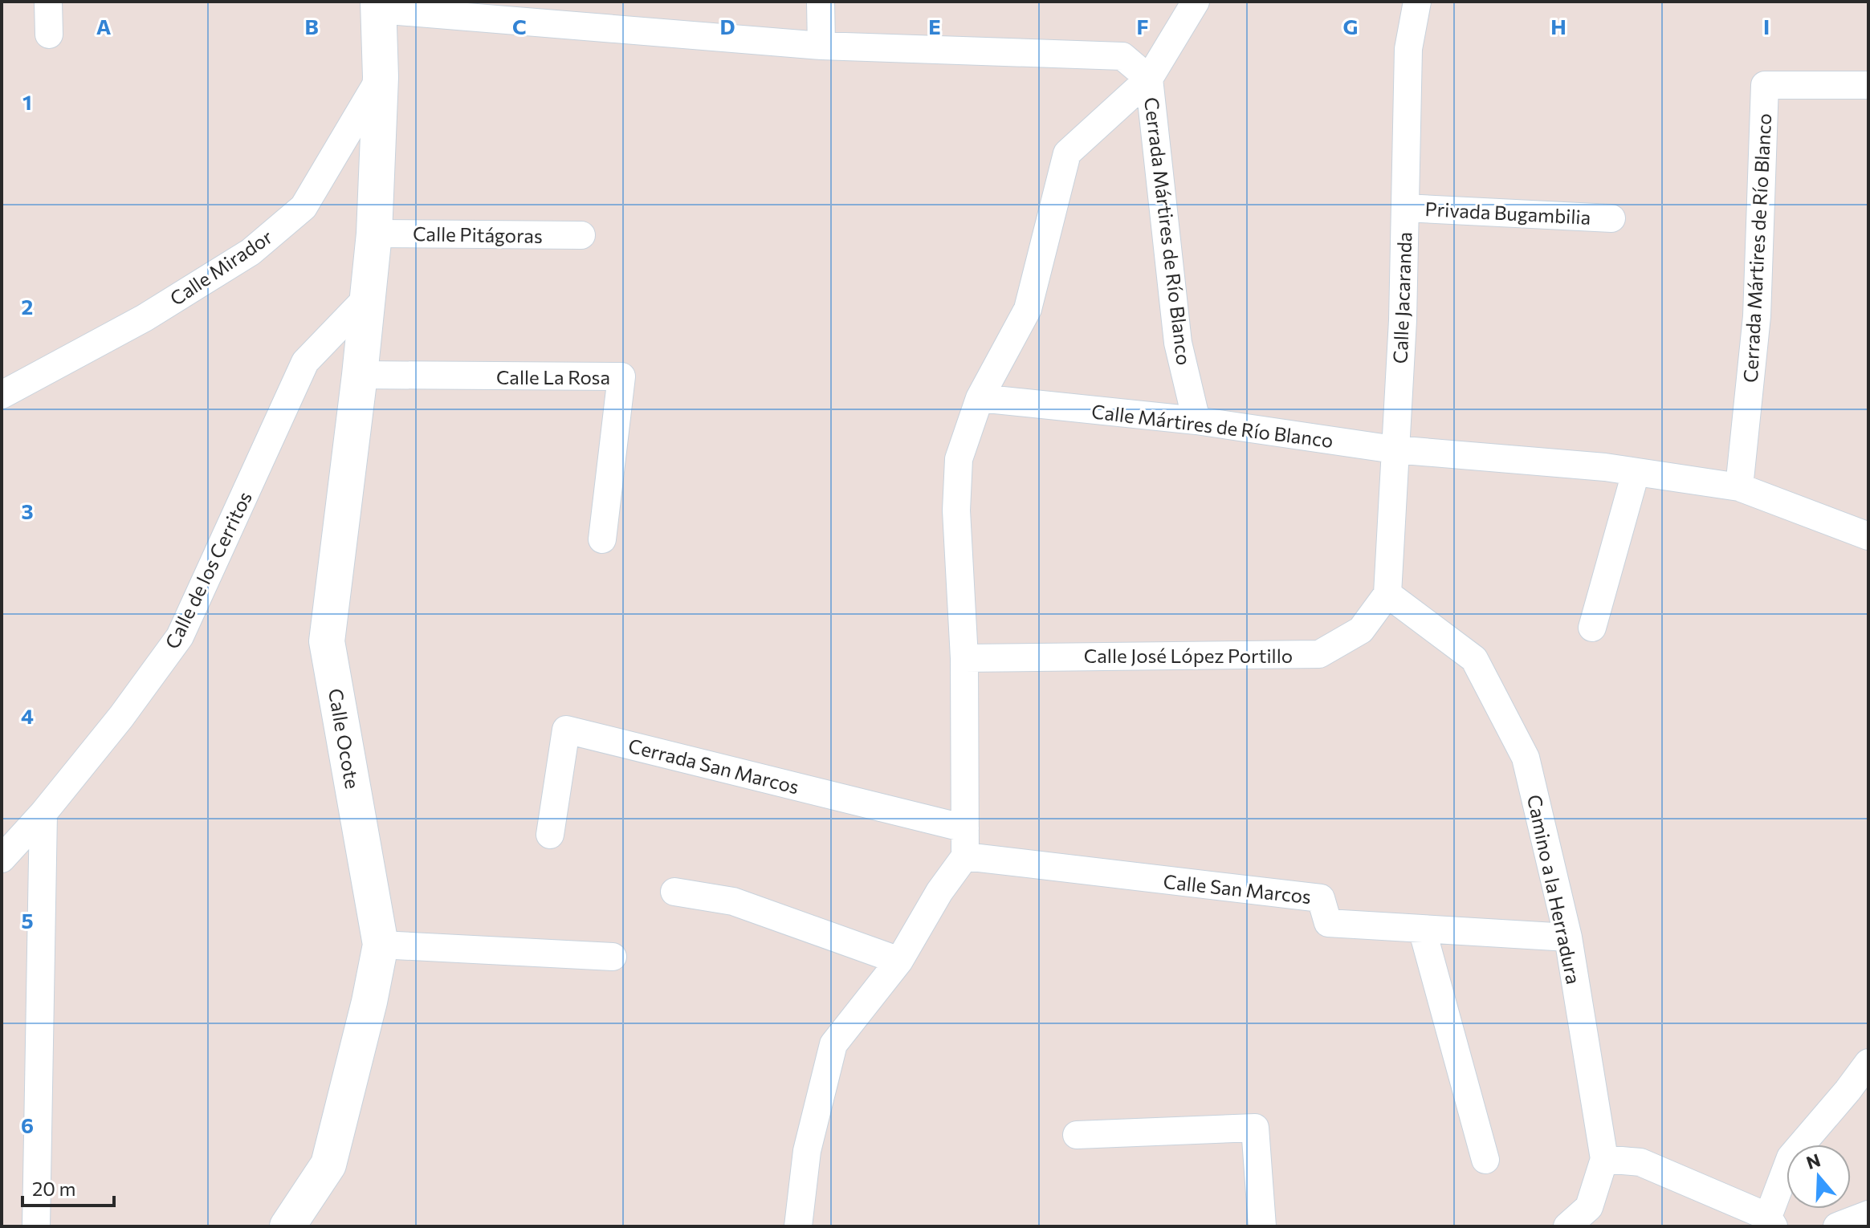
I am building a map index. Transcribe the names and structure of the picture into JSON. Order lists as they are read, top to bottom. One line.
{"streets":{"street":["Privada Bugambilia","Cerrada Mártires de Río Blanco","Calle Pitágoras","Calle Mirador","Calle Jacaranda","Calle La Rosa","Calle Mártires de Río Blanco","Calle de los Cerritos","Calle José López Portillo","Calle Ocote","Cerrada San Marcos","Calle San Marcos","Camino a la Herradura"]},"crossings":[["Privada Bugambilia","Calle Jacaranda"],["Cerrada Mártires de Río Blanco","Calle Mártires de Río Blanco"],["Calle Pitágoras","Calle Ocote"],["Calle Mirador","Calle Ocote"],["Calle Jacaranda","Calle Mártires de Río Blanco"],["Calle Jacaranda","Calle José López Portillo"],["Calle Jacaranda","Camino a la Herradura"],["Calle La Rosa","Calle Ocote"],["Calle de los Cerritos","Calle Ocote"],["Calle José López Portillo","Camino a la Herradura"],["Calle San Marcos","Camino a la Herradura"]],"scale_bar":"20 m","north":"top","grid":{"columns":["A","B","C","D","E","F","G","H","I"],"rows":["1","2","3","4","5","6"]}}
